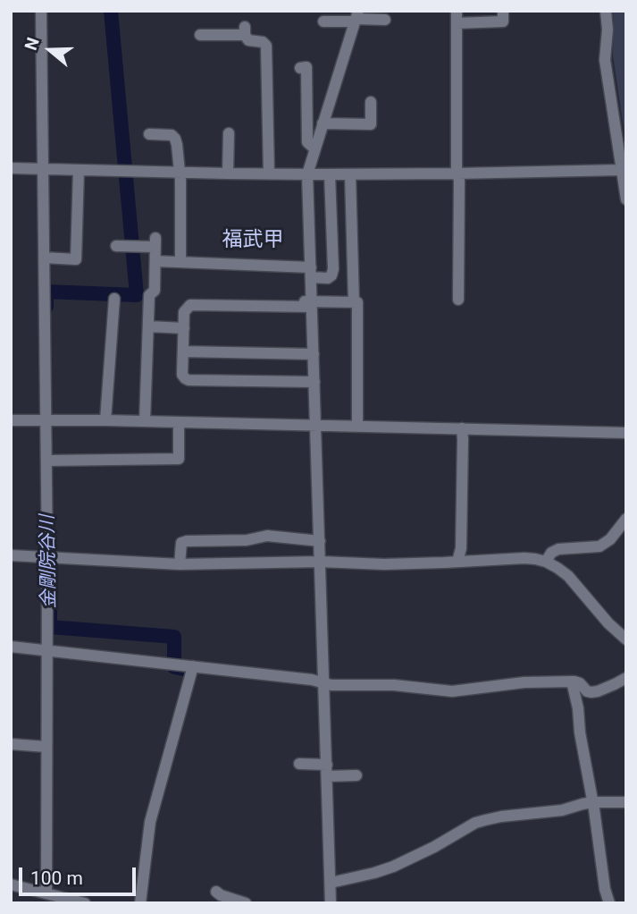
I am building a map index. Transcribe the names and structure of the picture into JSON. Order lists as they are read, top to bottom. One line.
{"districts":["福武甲"],"water":["金剛院谷川"],"scale_bar":"100 m","north":"left"}
